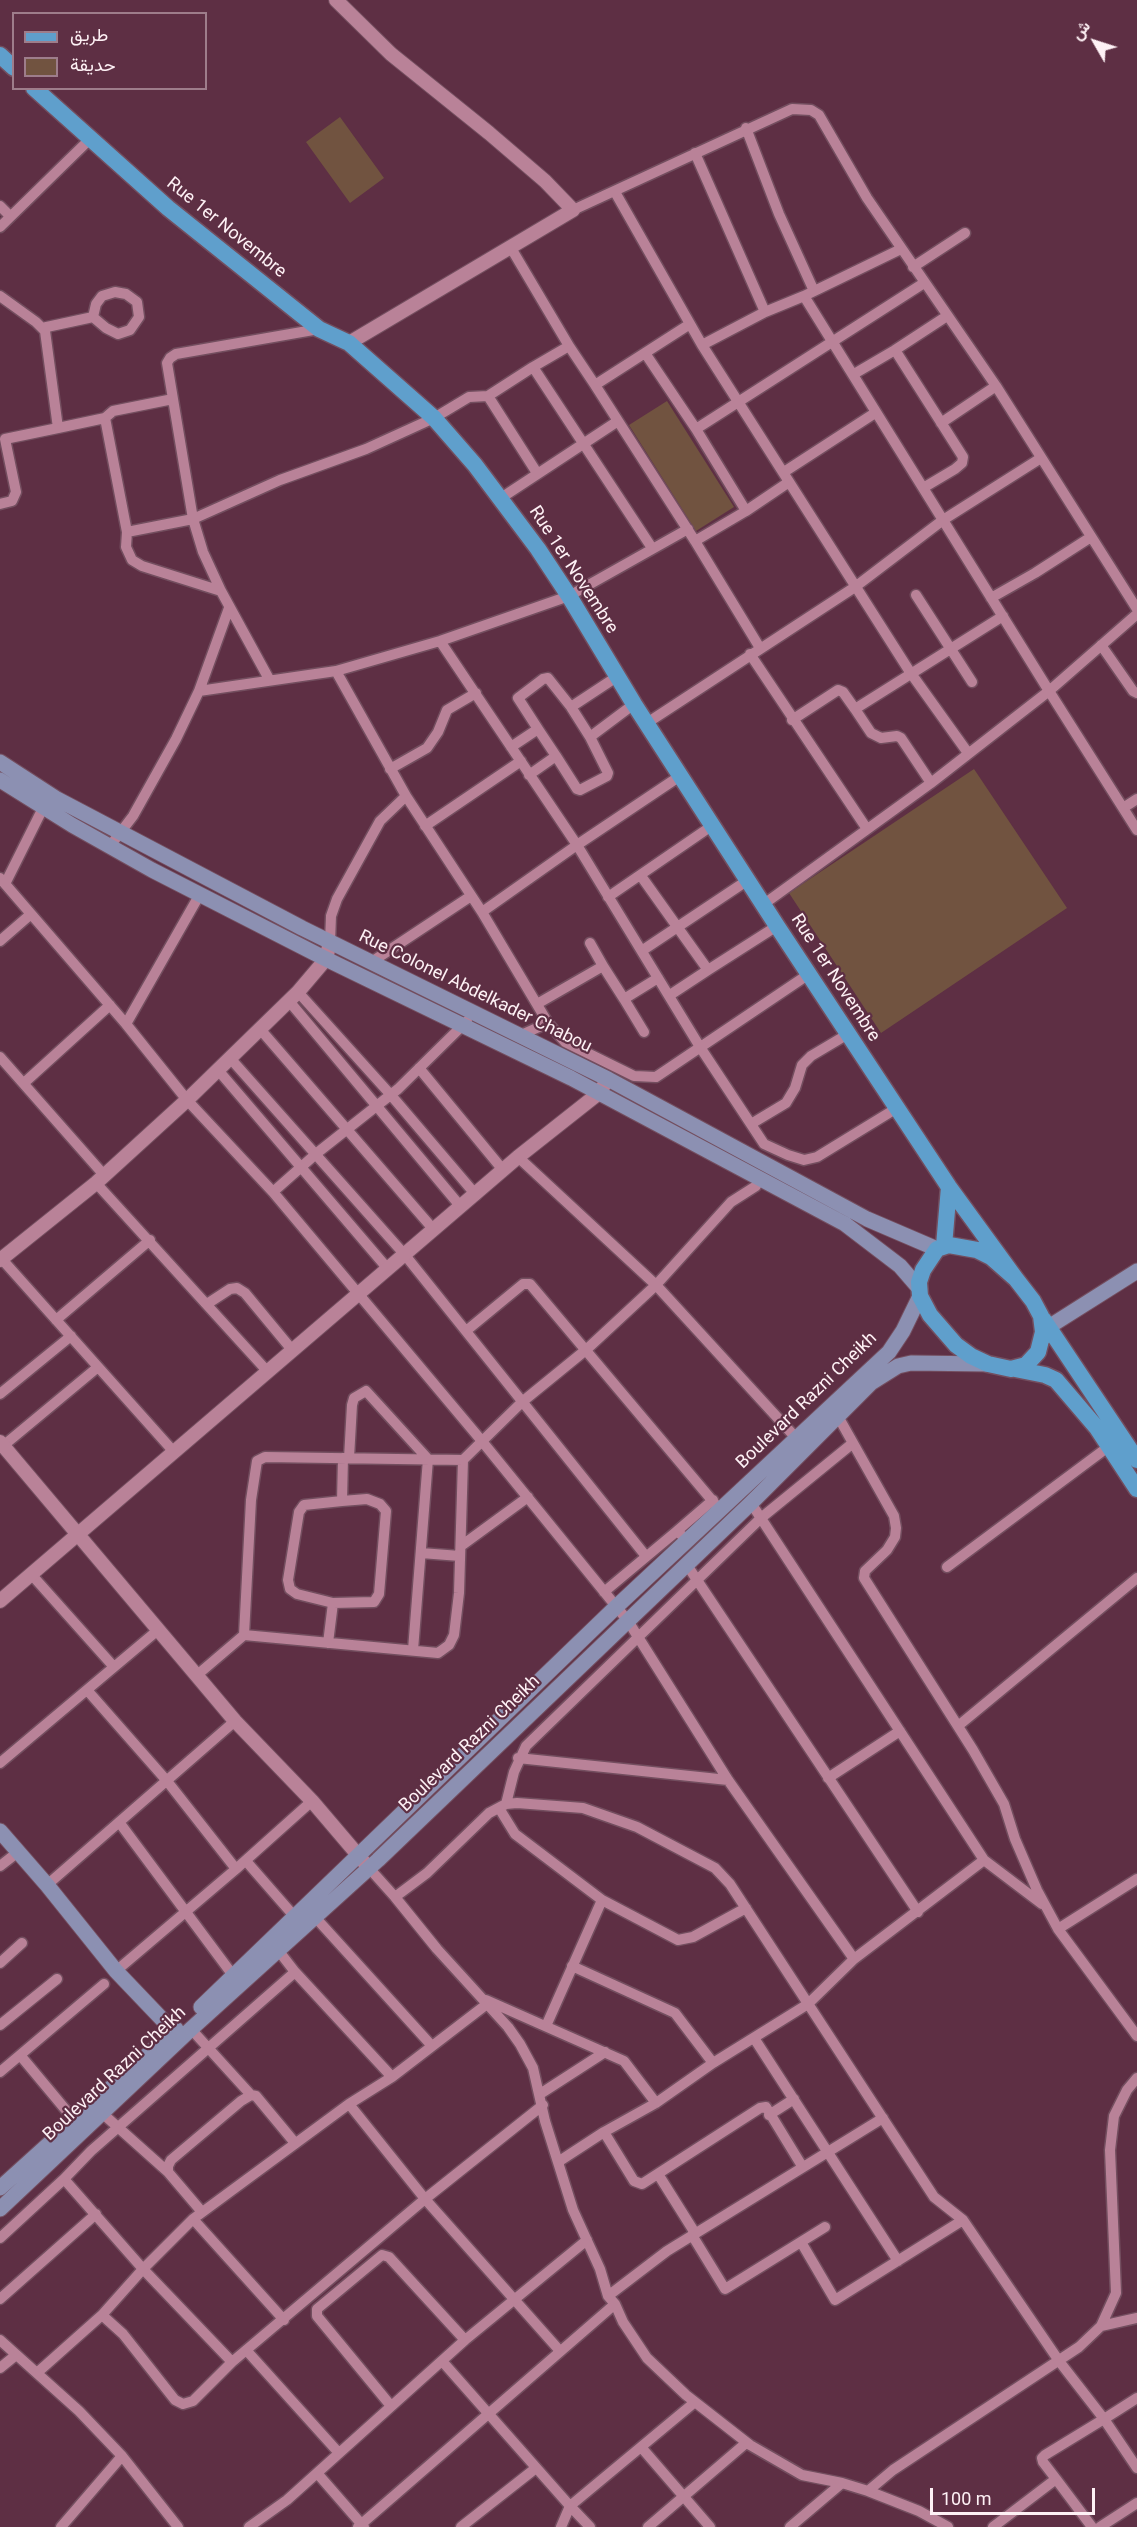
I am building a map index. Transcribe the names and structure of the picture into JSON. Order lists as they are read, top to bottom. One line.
{"streets":{"main road":["Rue 1er Novembre","Rue Colonel Abdelkader Chabou","Boulevard Razni Cheikh"]},"crossings":[["Rue 1er Novembre","Rue Colonel Abdelkader Chabou"],["Rue 1er Novembre","Boulevard Razni Cheikh"],["Rue Colonel Abdelkader Chabou","Boulevard Razni Cheikh"]],"legend":["طريق","حديقة"],"scale_bar":"100 m","north":"top left"}
